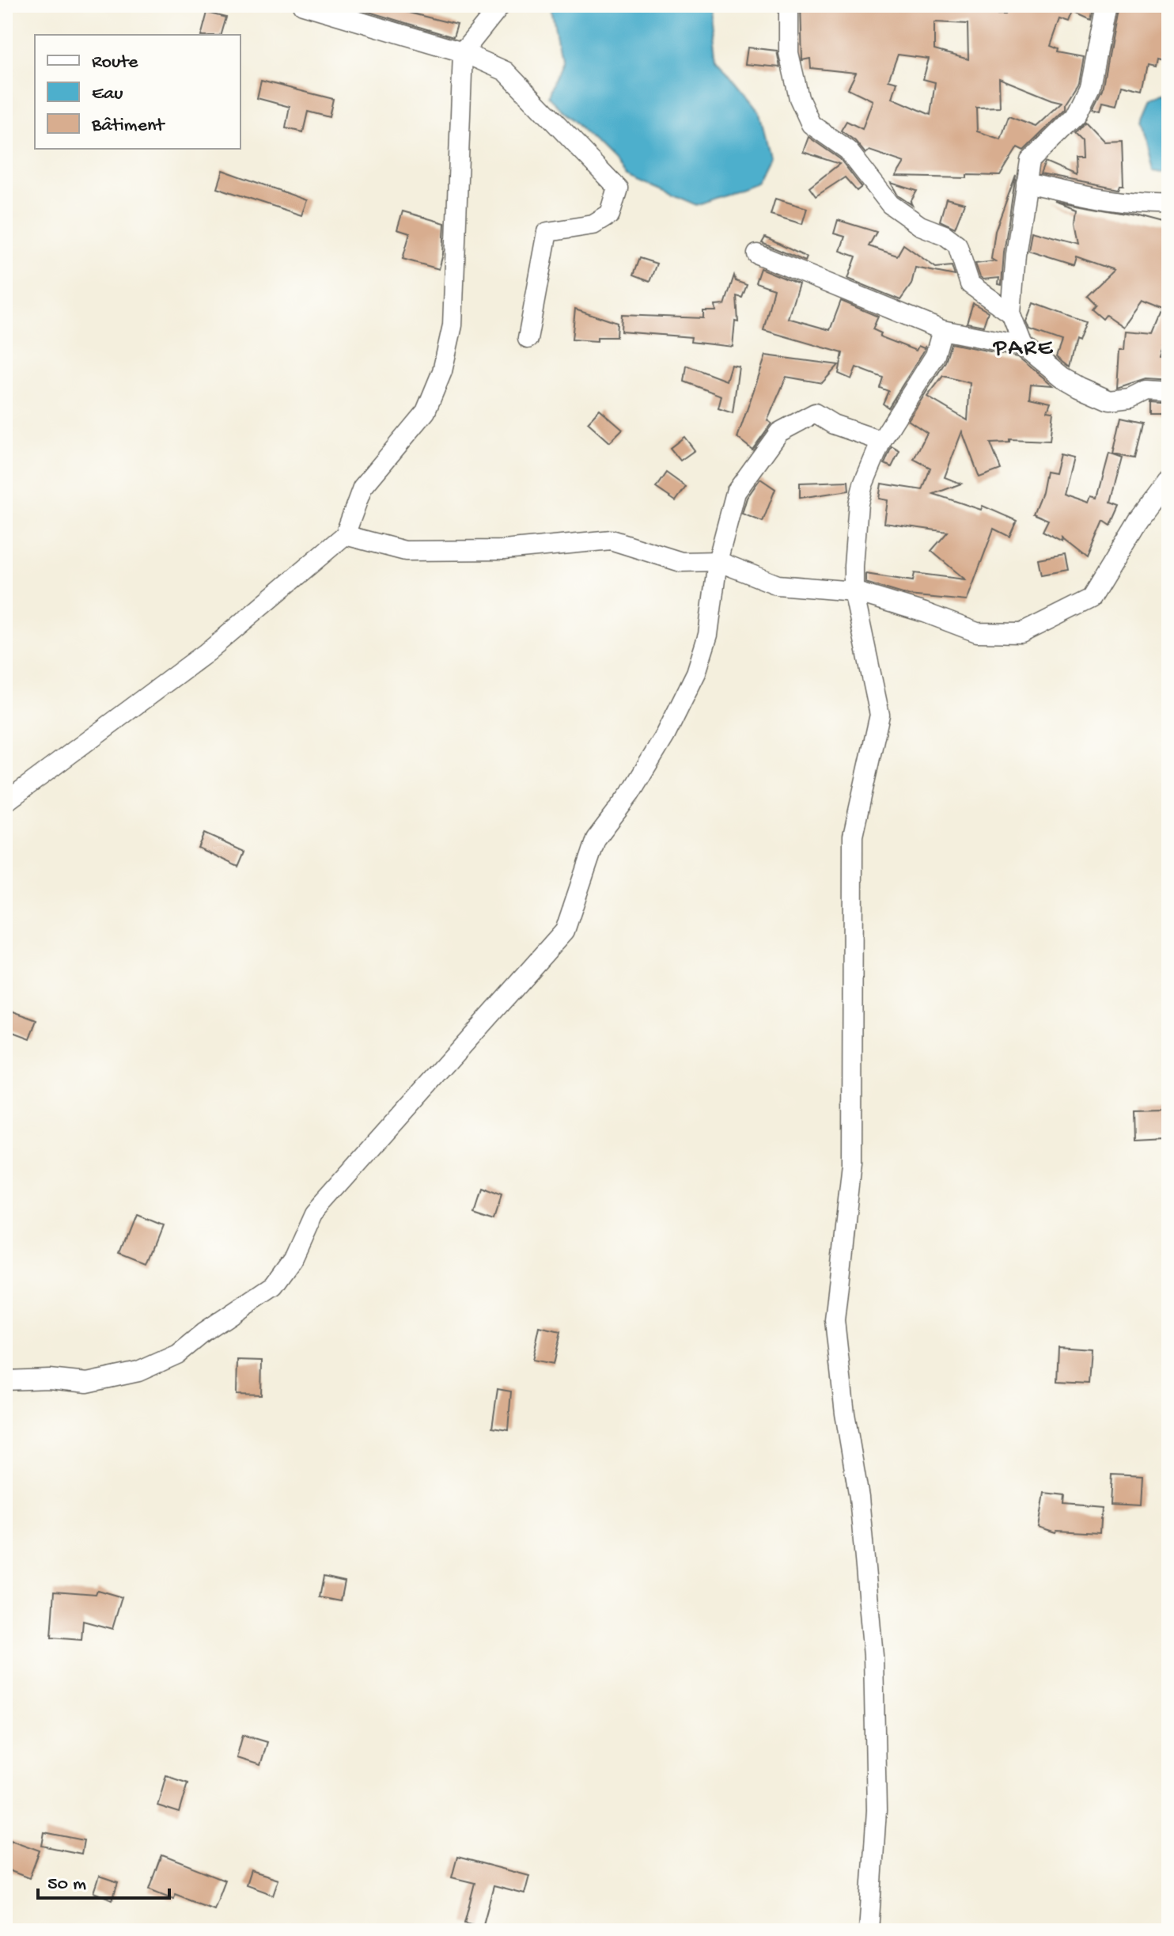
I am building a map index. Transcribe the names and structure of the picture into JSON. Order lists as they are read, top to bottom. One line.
{"districts":["PARE"],"legend":["Route","Eau","Bâtiment"],"scale_bar":"50 m"}
